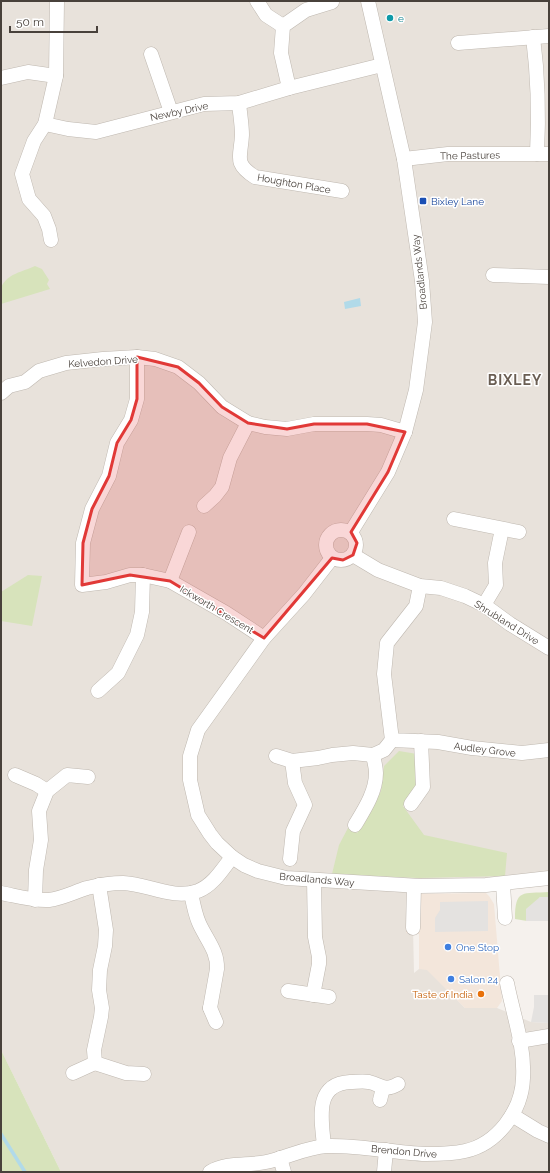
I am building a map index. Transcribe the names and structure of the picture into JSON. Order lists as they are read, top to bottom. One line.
{"streets":{"street":["Newby Drive","The Pastures","Houghton Place","Broadlands Way","Kelvedon Drive","Ickworth Crescent","Shrubland Drive","Audley Grove","Brendon Drive"]},"crossings":[["Newby Drive","Houghton Place"],["Newby Drive","Broadlands Way"],["The Pastures","Broadlands Way"],["Broadlands Way","Kelvedon Drive"],["Broadlands Way","Ickworth Crescent"],["Broadlands Way","Shrubland Drive"],["Kelvedon Drive","Ickworth Crescent"]],"districts":["BIXLEY"],"places":{"other":["e","One Stop","Salon 24","Taste of India"],"transit":["Bixley Lane"]},"scale_bar":"50 m"}
